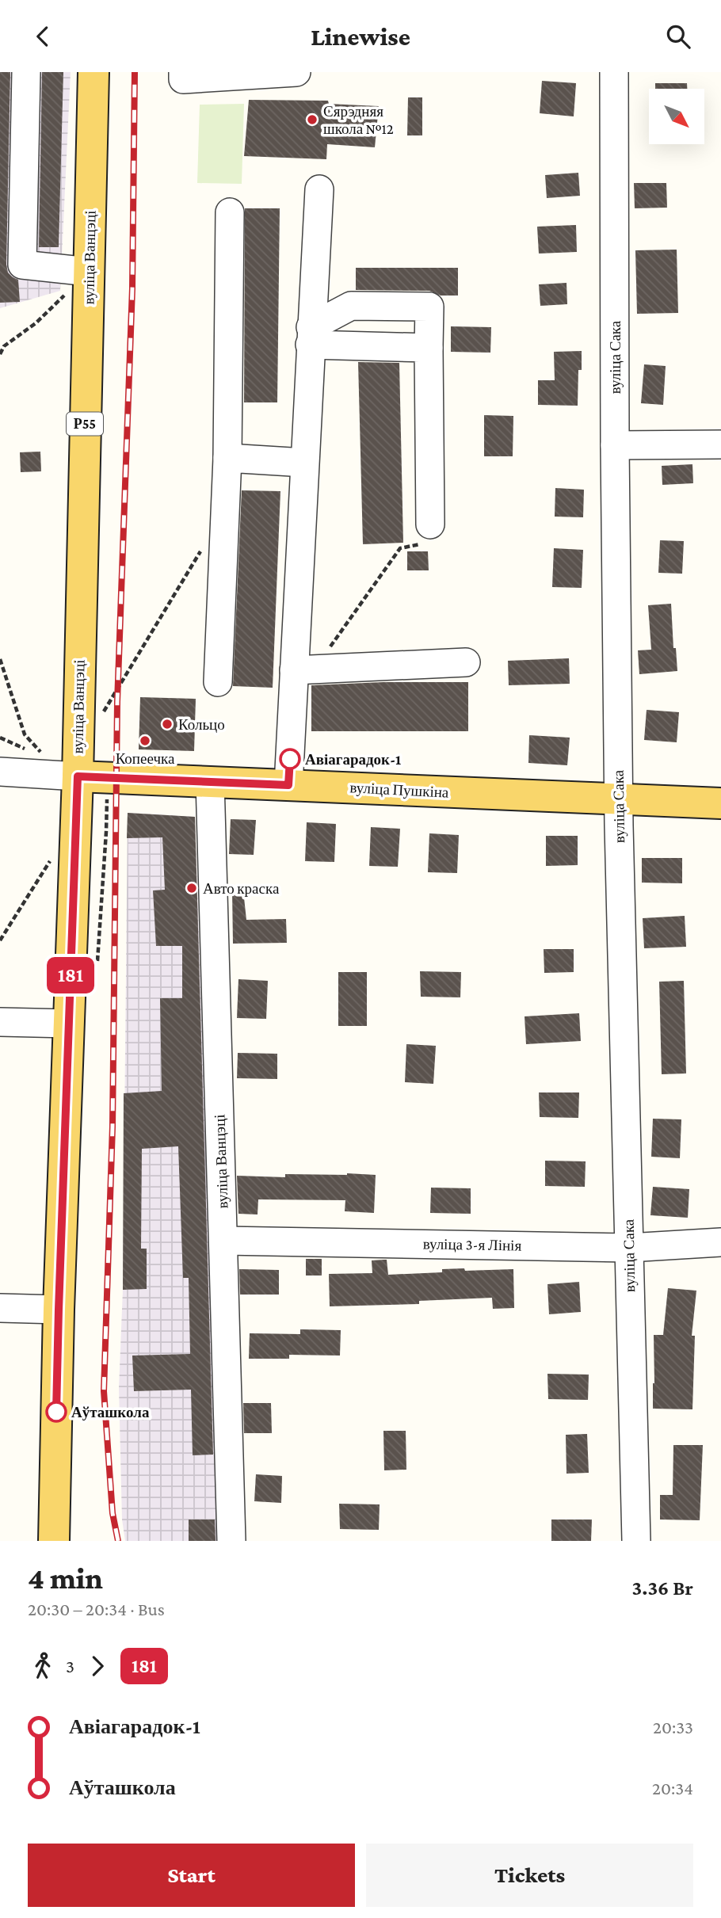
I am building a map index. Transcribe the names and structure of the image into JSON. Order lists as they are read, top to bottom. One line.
{"streets":{"main road":["вуліца Ванцэці","Р55","вуліца Пушкіна"],"street":["вуліца Сака","вуліца 3-я Лінія"]},"crossings":[["вуліца Ванцэці","вуліца Пушкіна"],["вуліца Ванцэці","вуліца 3-я Лінія"],["вуліца Сака","вуліца Пушкіна"],["вуліца Сака","вуліца 3-я Лінія"]],"places":["Сярэдняя школа №12","Кольцо","Копеечка","Авіагарадок-1","Авто краска","Аўташкола"],"lines":["bus line 181"],"north":"bottom right","page":{"header":"Linewise","on_map":"181","heading":["4 min","20:30 – 20:34 · Bus","3.36 Br"],"legs":["3","181"],"list":[{"name":"Авіагарадок-1","value":"20:33"},{"name":"Аўташкола","value":"20:34"}],"buttons":["Start","Tickets"]}}
